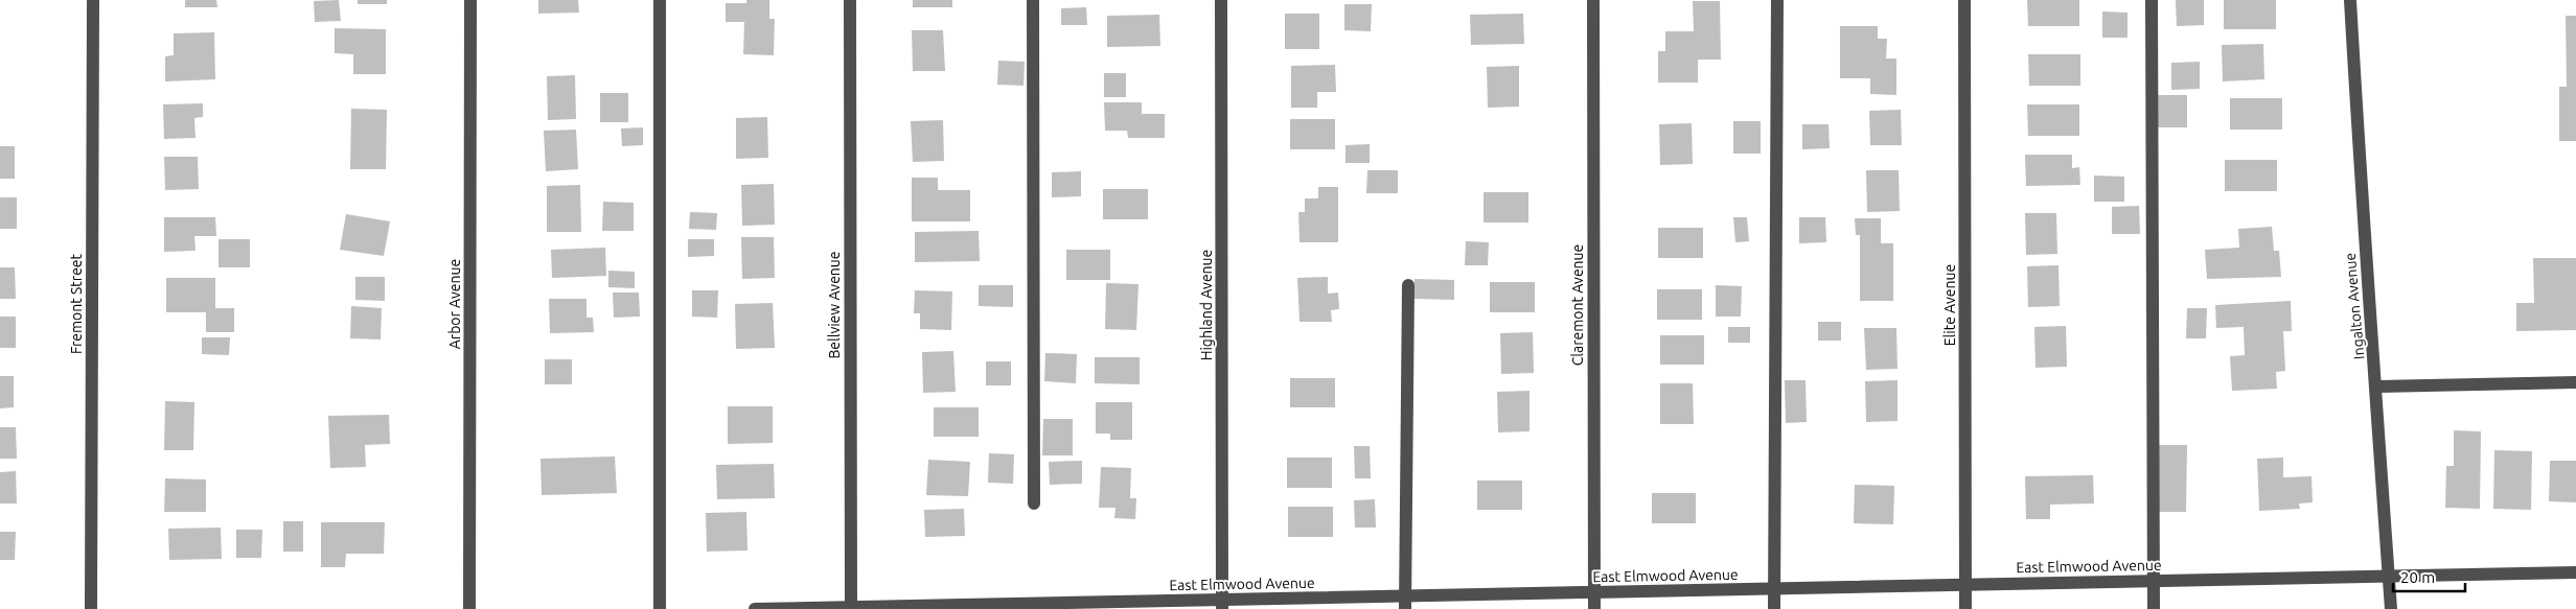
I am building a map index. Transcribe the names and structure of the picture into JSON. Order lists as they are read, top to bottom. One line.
{"streets":{"street":["Fremont Street","Arbor Avenue","Bellview Avenue","Highland Avenue","Claremont Avenue","Elite Avenue","Ingalton Avenue","East Elmwood Avenue"]},"crossings":[["Bellview Avenue","East Elmwood Avenue"],["Highland Avenue","East Elmwood Avenue"],["Claremont Avenue","East Elmwood Avenue"],["Elite Avenue","East Elmwood Avenue"],["Ingalton Avenue","East Elmwood Avenue"]],"scale_bar":"20 m"}
